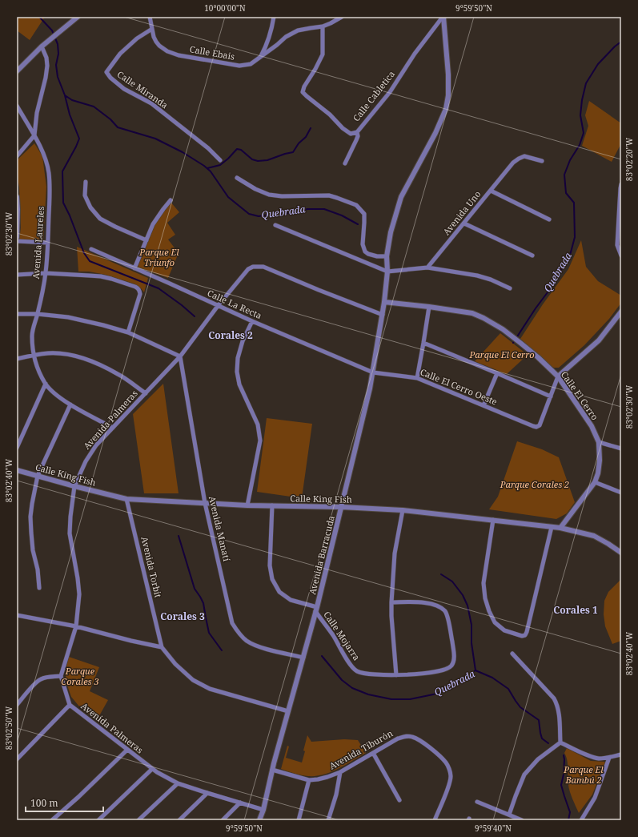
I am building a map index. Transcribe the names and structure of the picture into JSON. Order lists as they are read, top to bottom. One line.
{"streets":{"street":["Calle Ebais","Calle Miranda","Calle Cabletica","Avenida Uno","Avenida Laureles","Calle La Recta","Calle El Cerro Oeste","Calle El Cerro","Avenida Palmeras","Calle King Fish","Avenida Manatí","Avenida Barracuda","Avenida Torbit","Calle Mojarra","Avenida Tiburón"]},"crossings":[["Calle Ebais","Calle Miranda"],["Calle Ebais","Calle Cabletica"],["Calle Cabletica","Avenida Barracuda"],["Avenida Laureles","Avenida Palmeras"],["Calle La Recta","Calle El Cerro Oeste"],["Calle La Recta","Avenida Palmeras"],["Calle La Recta","Avenida Barracuda"],["Calle El Cerro Oeste","Avenida Barracuda"],["Calle El Cerro","Calle King Fish"],["Calle El Cerro","Avenida Barracuda"],["Avenida Palmeras","Calle King Fish"],["Avenida Palmeras","Avenida Manatí"],["Avenida Palmeras","Avenida Barracuda"],["Calle King Fish","Avenida Manatí"],["Calle King Fish","Avenida Barracuda"],["Calle King Fish","Avenida Torbit"],["Avenida Manatí","Avenida Barracuda"],["Avenida Barracuda","Avenida Torbit"],["Avenida Barracuda","Calle Mojarra"],["Avenida Barracuda","Avenida Tiburón"]],"districts":["Corales 2","Corales 1","Corales 3"],"water":["Quebrada"],"parks":["Parque El Triunfo","Parque El Cerro","Parque Corales 2","Parque Corales 3","Parque El Bambú 2"],"scale_bar":"100 m","coordinates":["10°00'00\"N","9°59'50\"N","83°02'20\"W","83°02'30\"W","83°02'40\"W","83°02'50\"W","9°59'40\"N"]}
